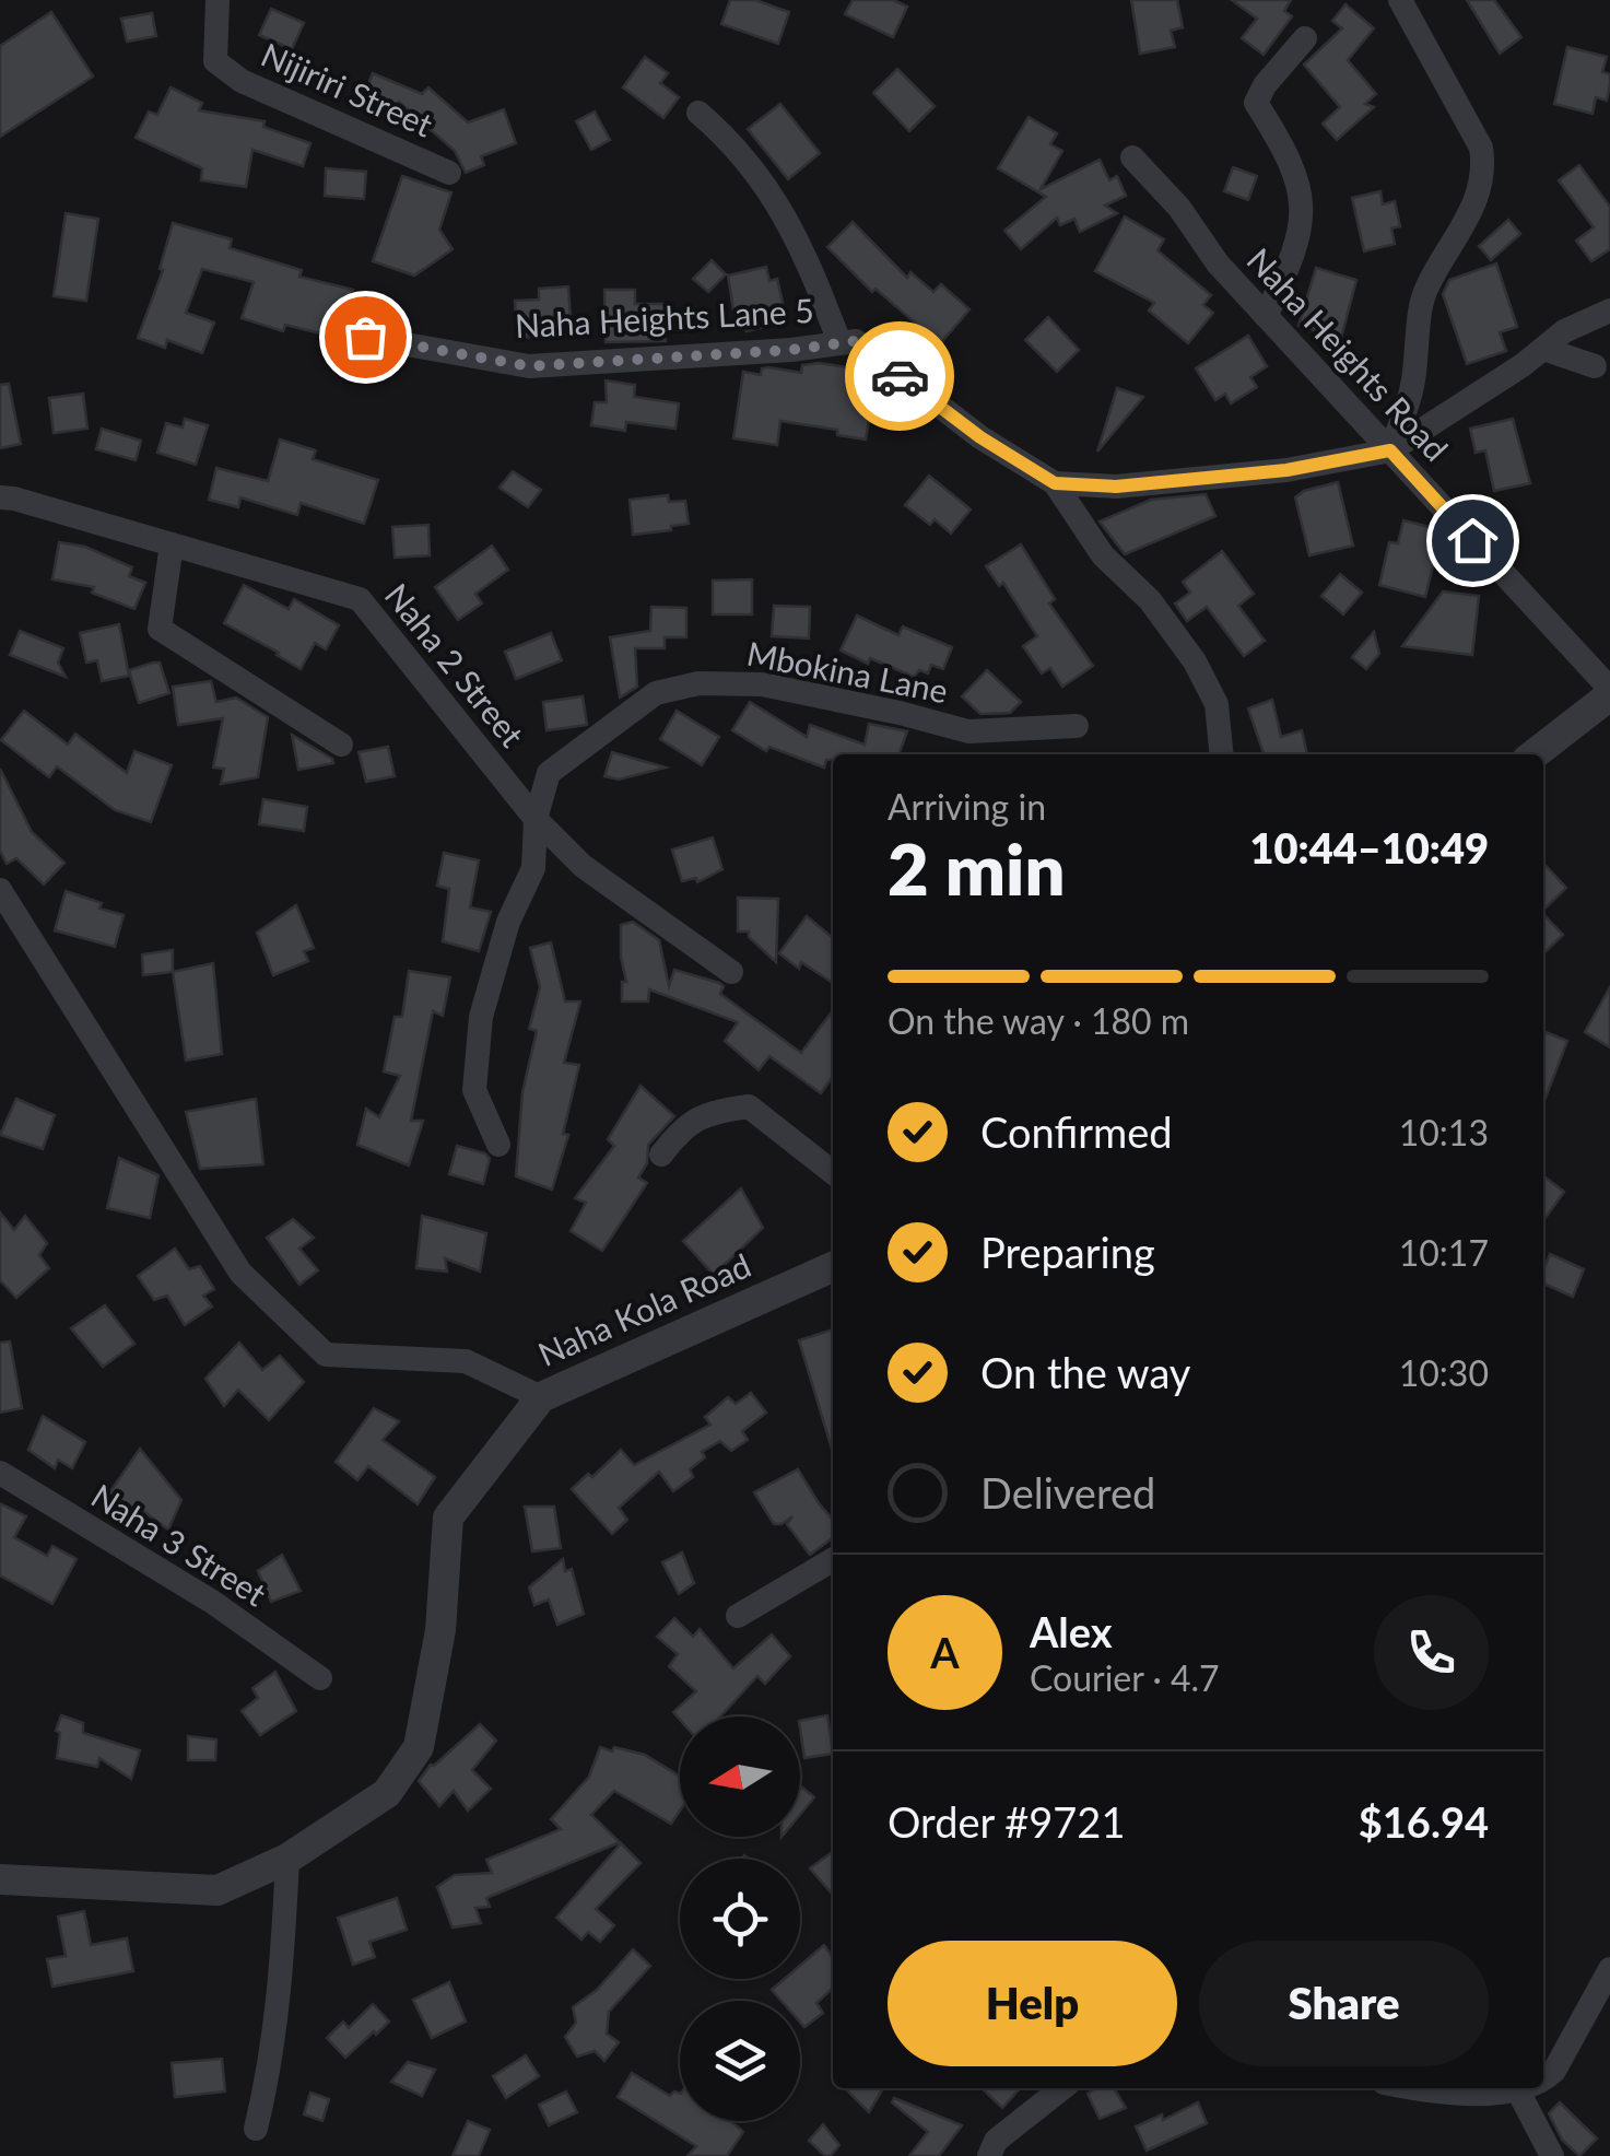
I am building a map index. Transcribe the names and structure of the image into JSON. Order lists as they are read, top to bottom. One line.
{"streets":{"street":["Nijiriri Street","Naha Heights Lane 5","Naha Heights Road","Naha 2 Street","Mbokina Lane","Naha Kola Road","Naha 3 Street"]},"crossings":[["Naha 2 Street","Mbokina Lane"]],"north":"left","page":{"heading":["2 min","Arriving in","10:44–10:49"],"panel":["Alex","Courier · 4.7","Order #9721","$16.94"],"bar":"On the way · 180 m","list":[["Confirmed","10:13"],["Preparing","10:17"],["On the way","10:30"],"Delivered"],"round":"A","buttons":["Help","Share"]}}
